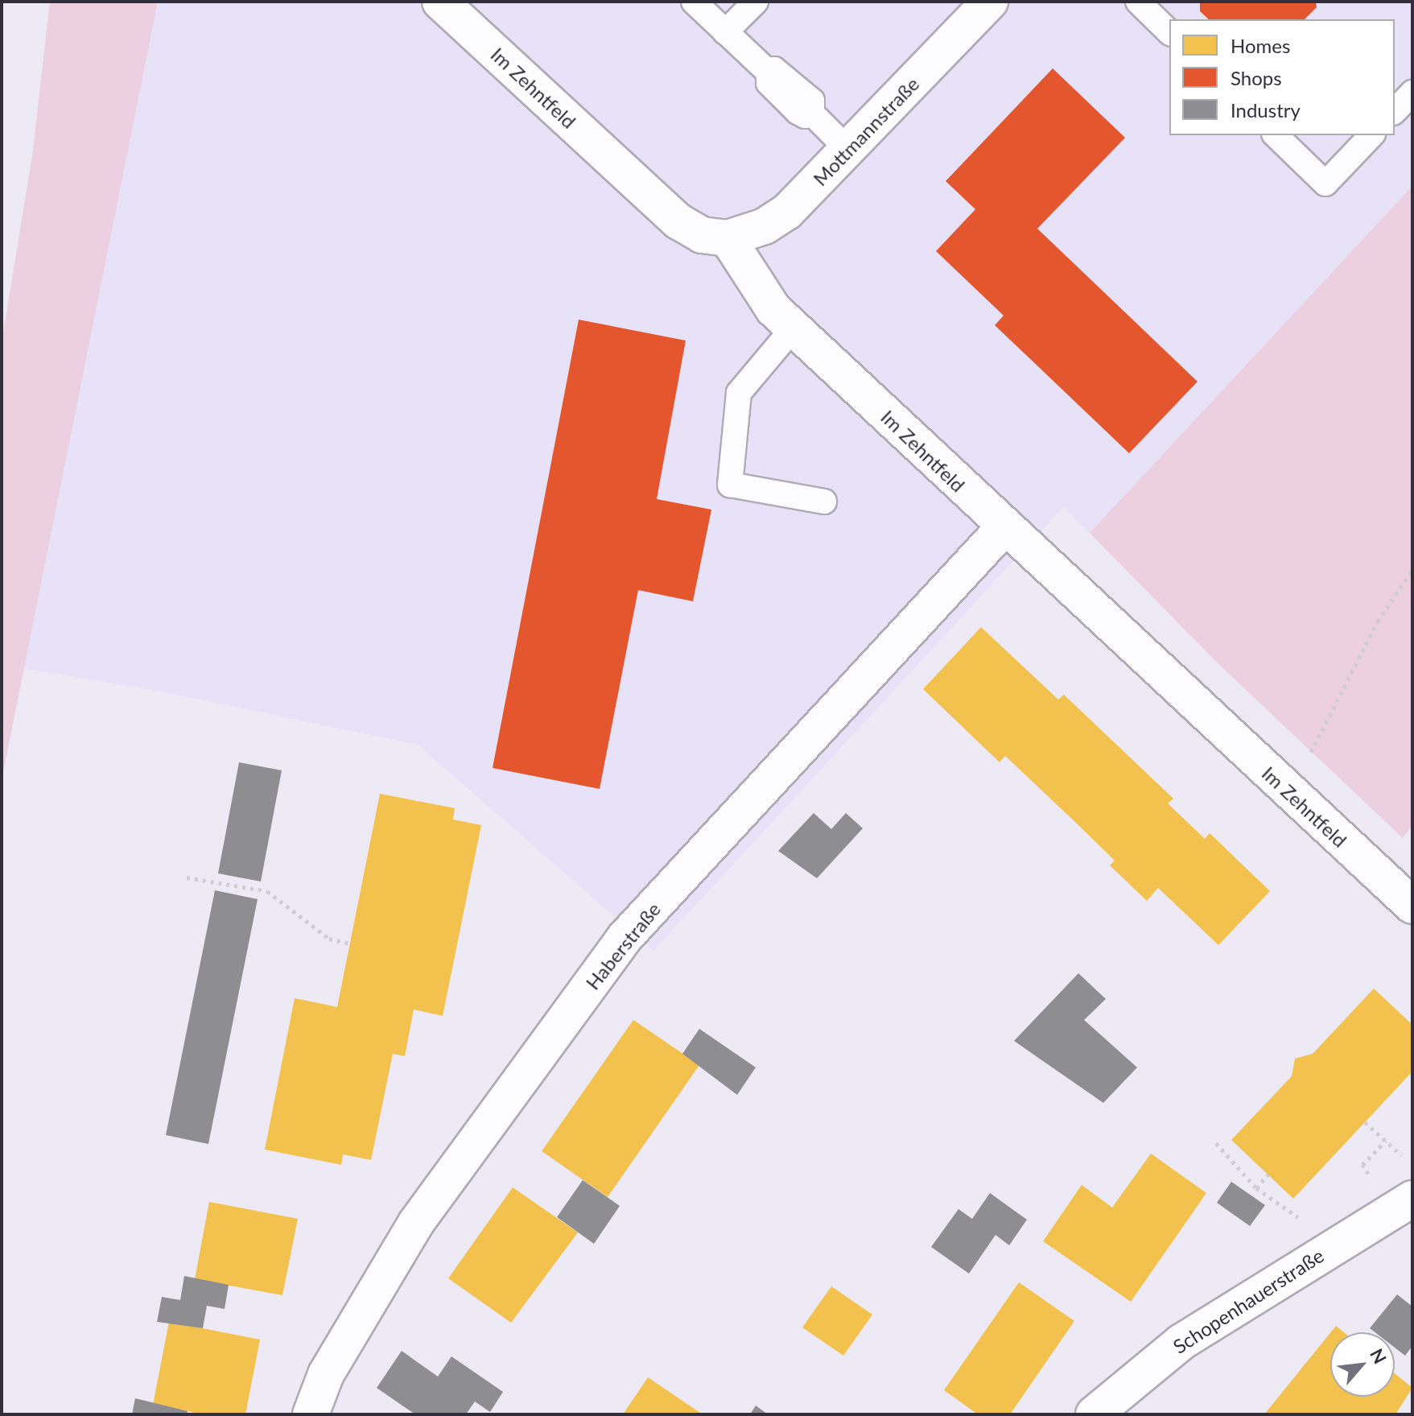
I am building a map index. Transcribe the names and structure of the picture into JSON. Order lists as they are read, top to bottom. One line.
{"streets":{"street":["Im Zehntfeld","Mottmannstraße","Haberstraße","Schopenhauerstraße"]},"crossings":[["Im Zehntfeld","Mottmannstraße"],["Im Zehntfeld","Haberstraße"]],"legend":["Homes","Shops","Industry"],"north":"top right"}
